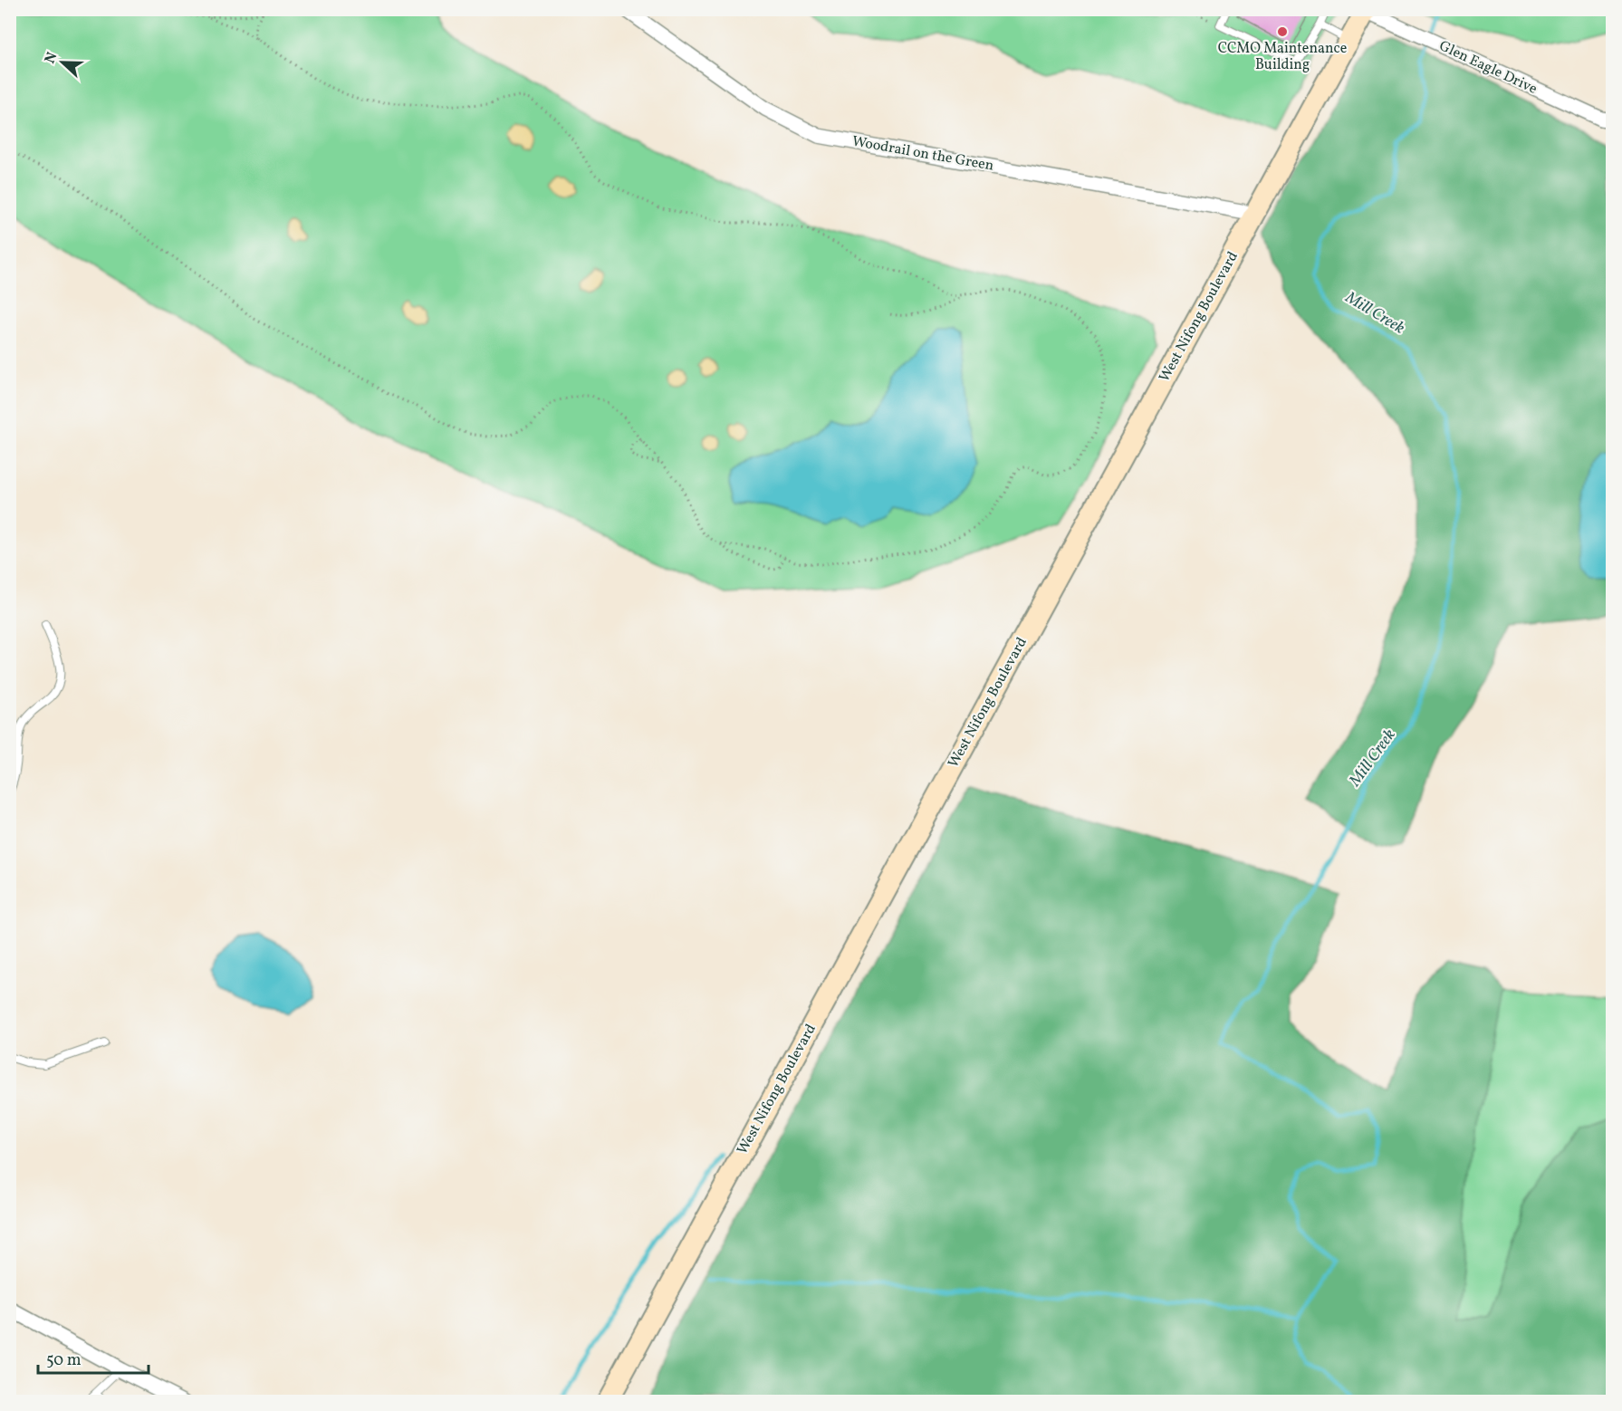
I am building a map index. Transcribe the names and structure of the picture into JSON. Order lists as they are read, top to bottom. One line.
{"streets":{"main road":["West Nifong Boulevard"],"street":["Glen Eagle Drive","Woodrail on the Green"]},"crossings":[["Glen Eagle Drive","West Nifong Boulevard"],["Woodrail on the Green","West Nifong Boulevard"]],"water":["Mill Creek"],"places":["CCMO Maintenance Building"],"scale_bar":"50 m","north":"left"}
